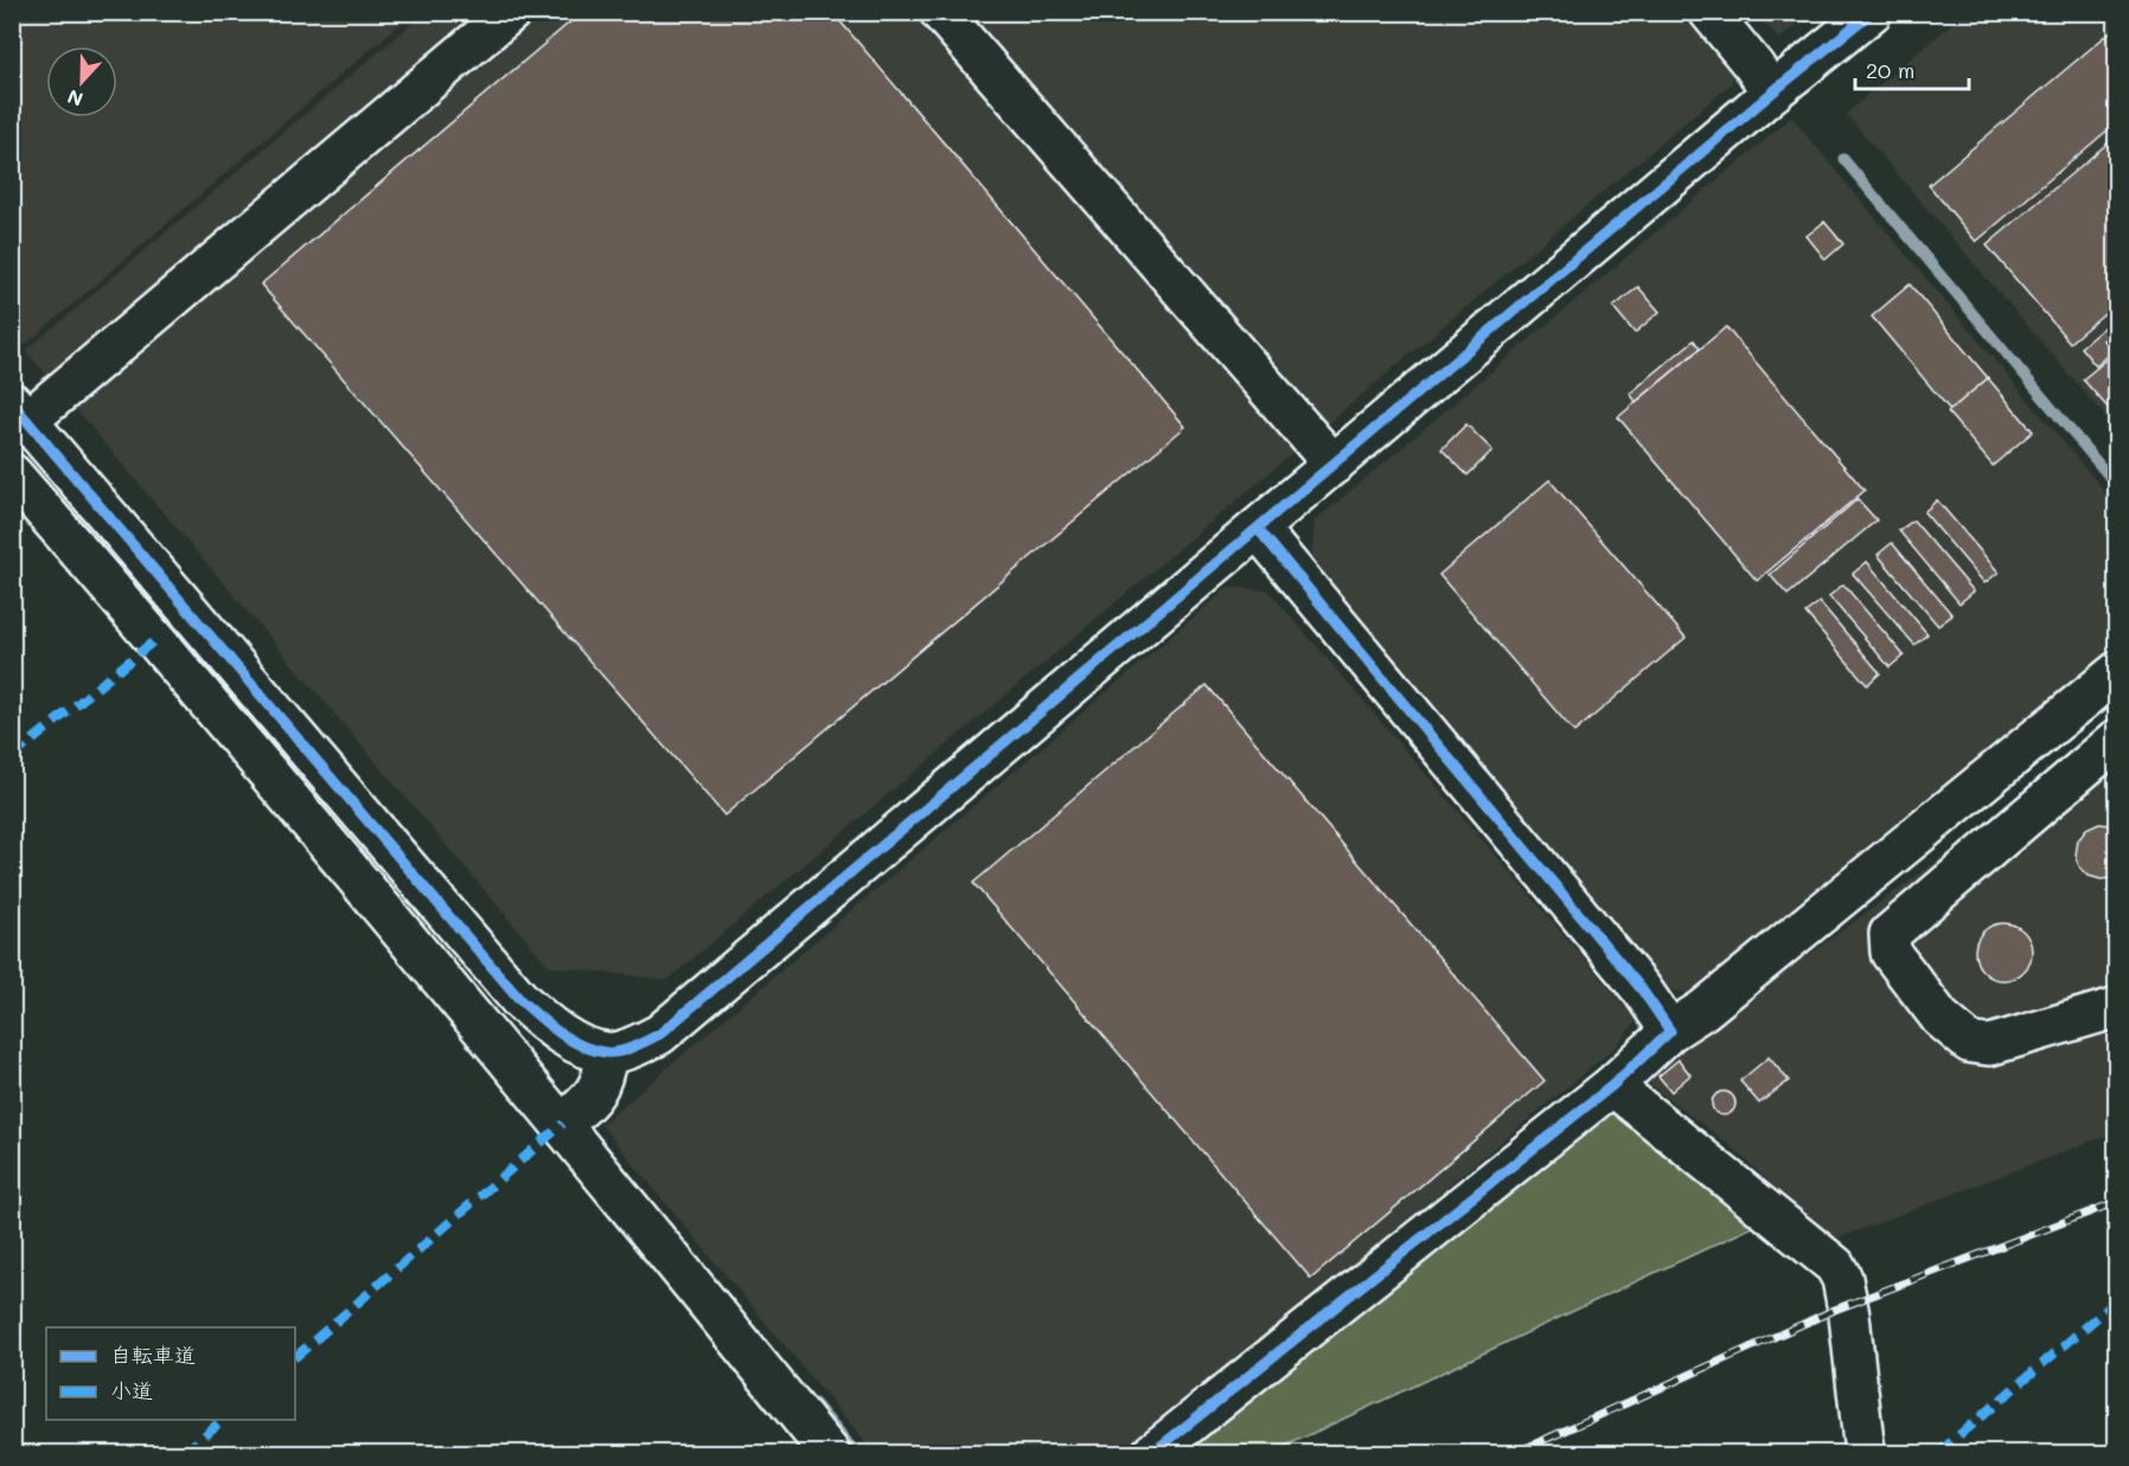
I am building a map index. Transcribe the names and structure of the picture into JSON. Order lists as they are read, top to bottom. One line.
{"legend":["自転車道","小道"],"scale_bar":"20 m","north":"bottom"}
